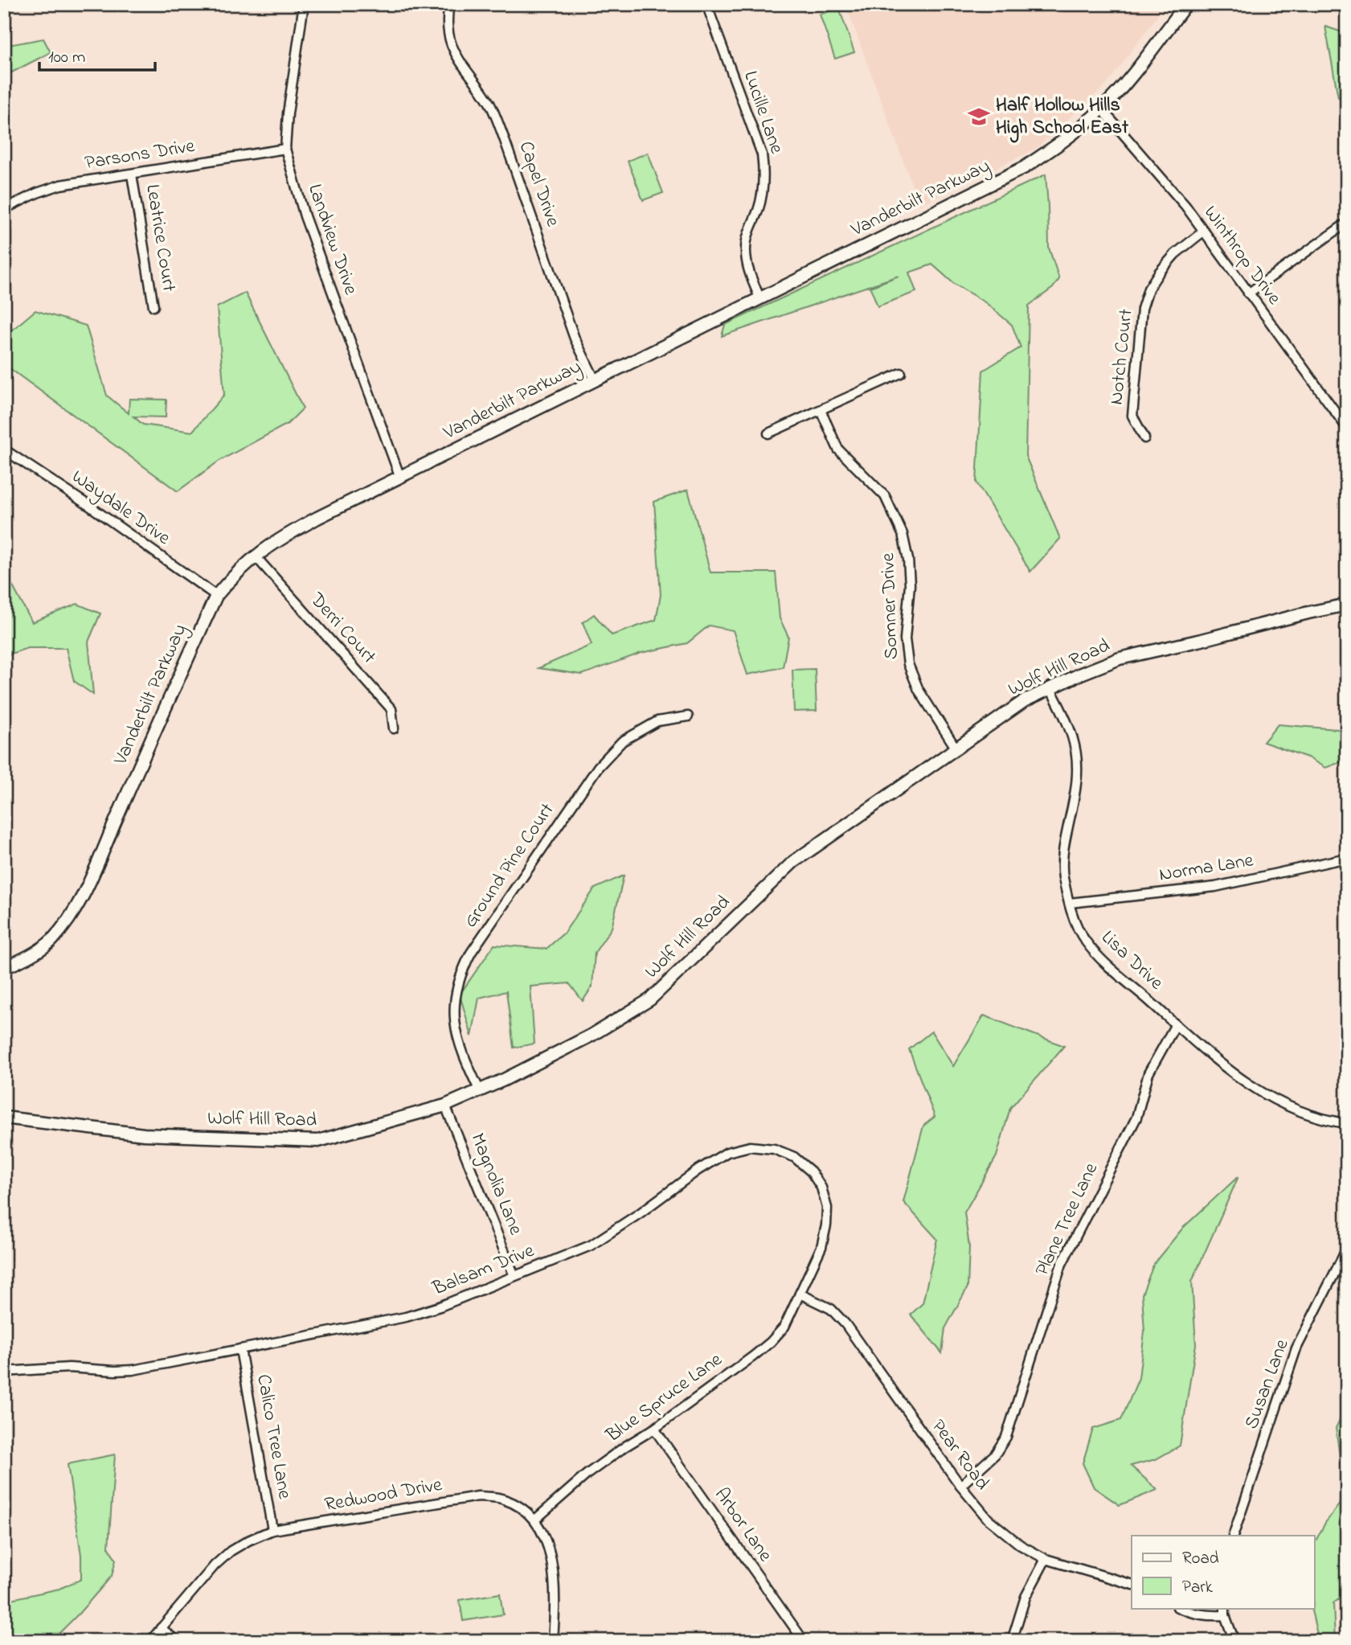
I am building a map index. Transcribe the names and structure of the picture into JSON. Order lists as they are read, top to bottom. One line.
{"streets":{"main road":["Vanderbilt Parkway","Wolf Hill Road"],"street":["Lucille Lane","Parsons Drive","Capel Drive","Leatrice Court","Landview Drive","Winthrop Drive","Notch Court","Waydale Drive","Somner Drive","Derri Court","Ground Pine Court","Norma Lane","Lisa Drive","Magnolia Lane","Plane Tree Lane","Balsam Drive","Susan Lane","Blue Spruce Lane","Calico Tree Lane","Pear Road","Redwood Drive","Arbor Lane"]},"crossings":[["Lucille Lane","Vanderbilt Parkway"],["Parsons Drive","Leatrice Court"],["Parsons Drive","Landview Drive"],["Capel Drive","Vanderbilt Parkway"],["Vanderbilt Parkway","Landview Drive"],["Vanderbilt Parkway","Winthrop Drive"],["Vanderbilt Parkway","Waydale Drive"],["Vanderbilt Parkway","Derri Court"],["Winthrop Drive","Notch Court"],["Somner Drive","Wolf Hill Road"],["Wolf Hill Road","Ground Pine Court"],["Wolf Hill Road","Lisa Drive"],["Wolf Hill Road","Magnolia Lane"],["Norma Lane","Lisa Drive"],["Lisa Drive","Plane Tree Lane"],["Magnolia Lane","Balsam Drive"],["Plane Tree Lane","Pear Road"],["Balsam Drive","Blue Spruce Lane"],["Balsam Drive","Calico Tree Lane"],["Balsam Drive","Pear Road"],["Blue Spruce Lane","Pear Road"],["Blue Spruce Lane","Redwood Drive"],["Blue Spruce Lane","Arbor Lane"],["Calico Tree Lane","Redwood Drive"]],"places":{"school or university":["Half Hollow Hills High School East"]},"legend":["Road","Park"],"scale_bar":"100 m"}
